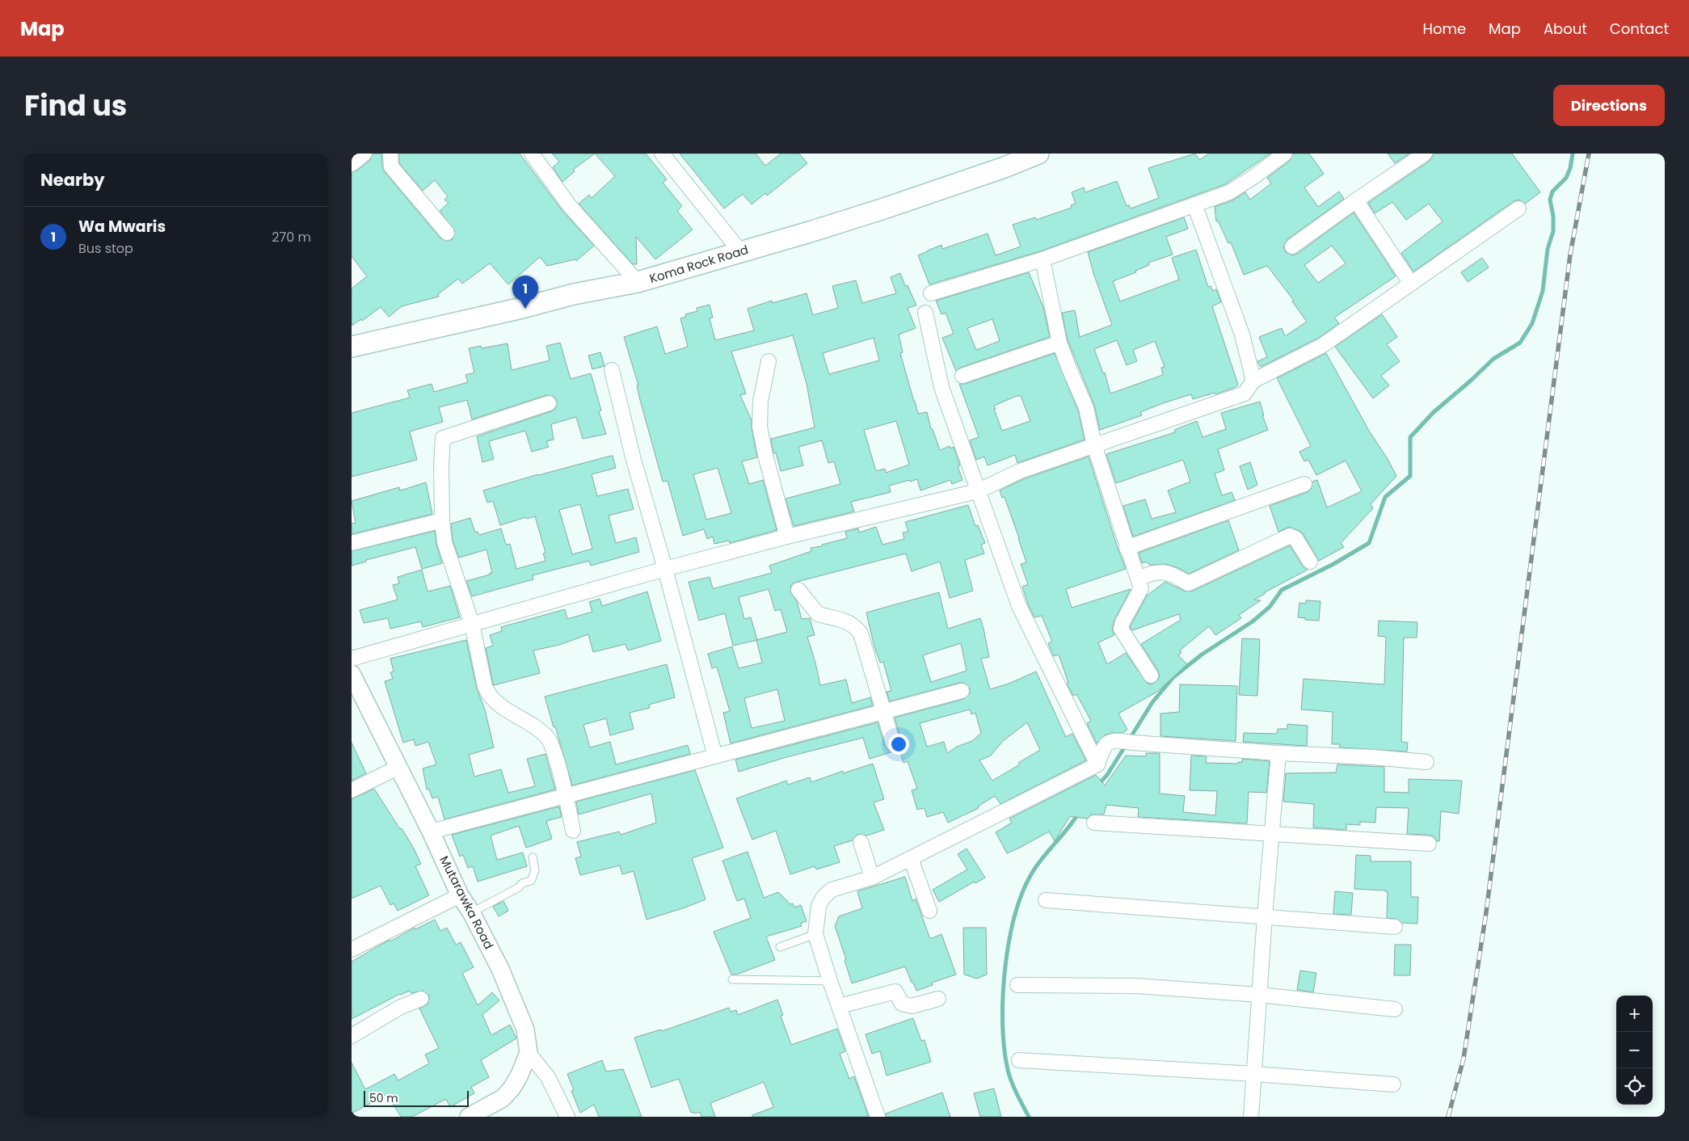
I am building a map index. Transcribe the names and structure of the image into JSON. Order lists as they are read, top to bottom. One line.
{"streets":{"main road":["Koma Rock Road"],"street":["Mutarawka Road"]},"scale_bar":"50 m","page":{"header":"Map","nav":["Home","Map","About","Contact"],"title":"Find us","buttons":"Directions","heading":"Nearby","list":[{"mark":"1","name":"Wa Mwaris","note":"Bus stop","value":"270 m"}],"pins":"1","map_buttons":["+","−"],"scale":"50 m"}}
